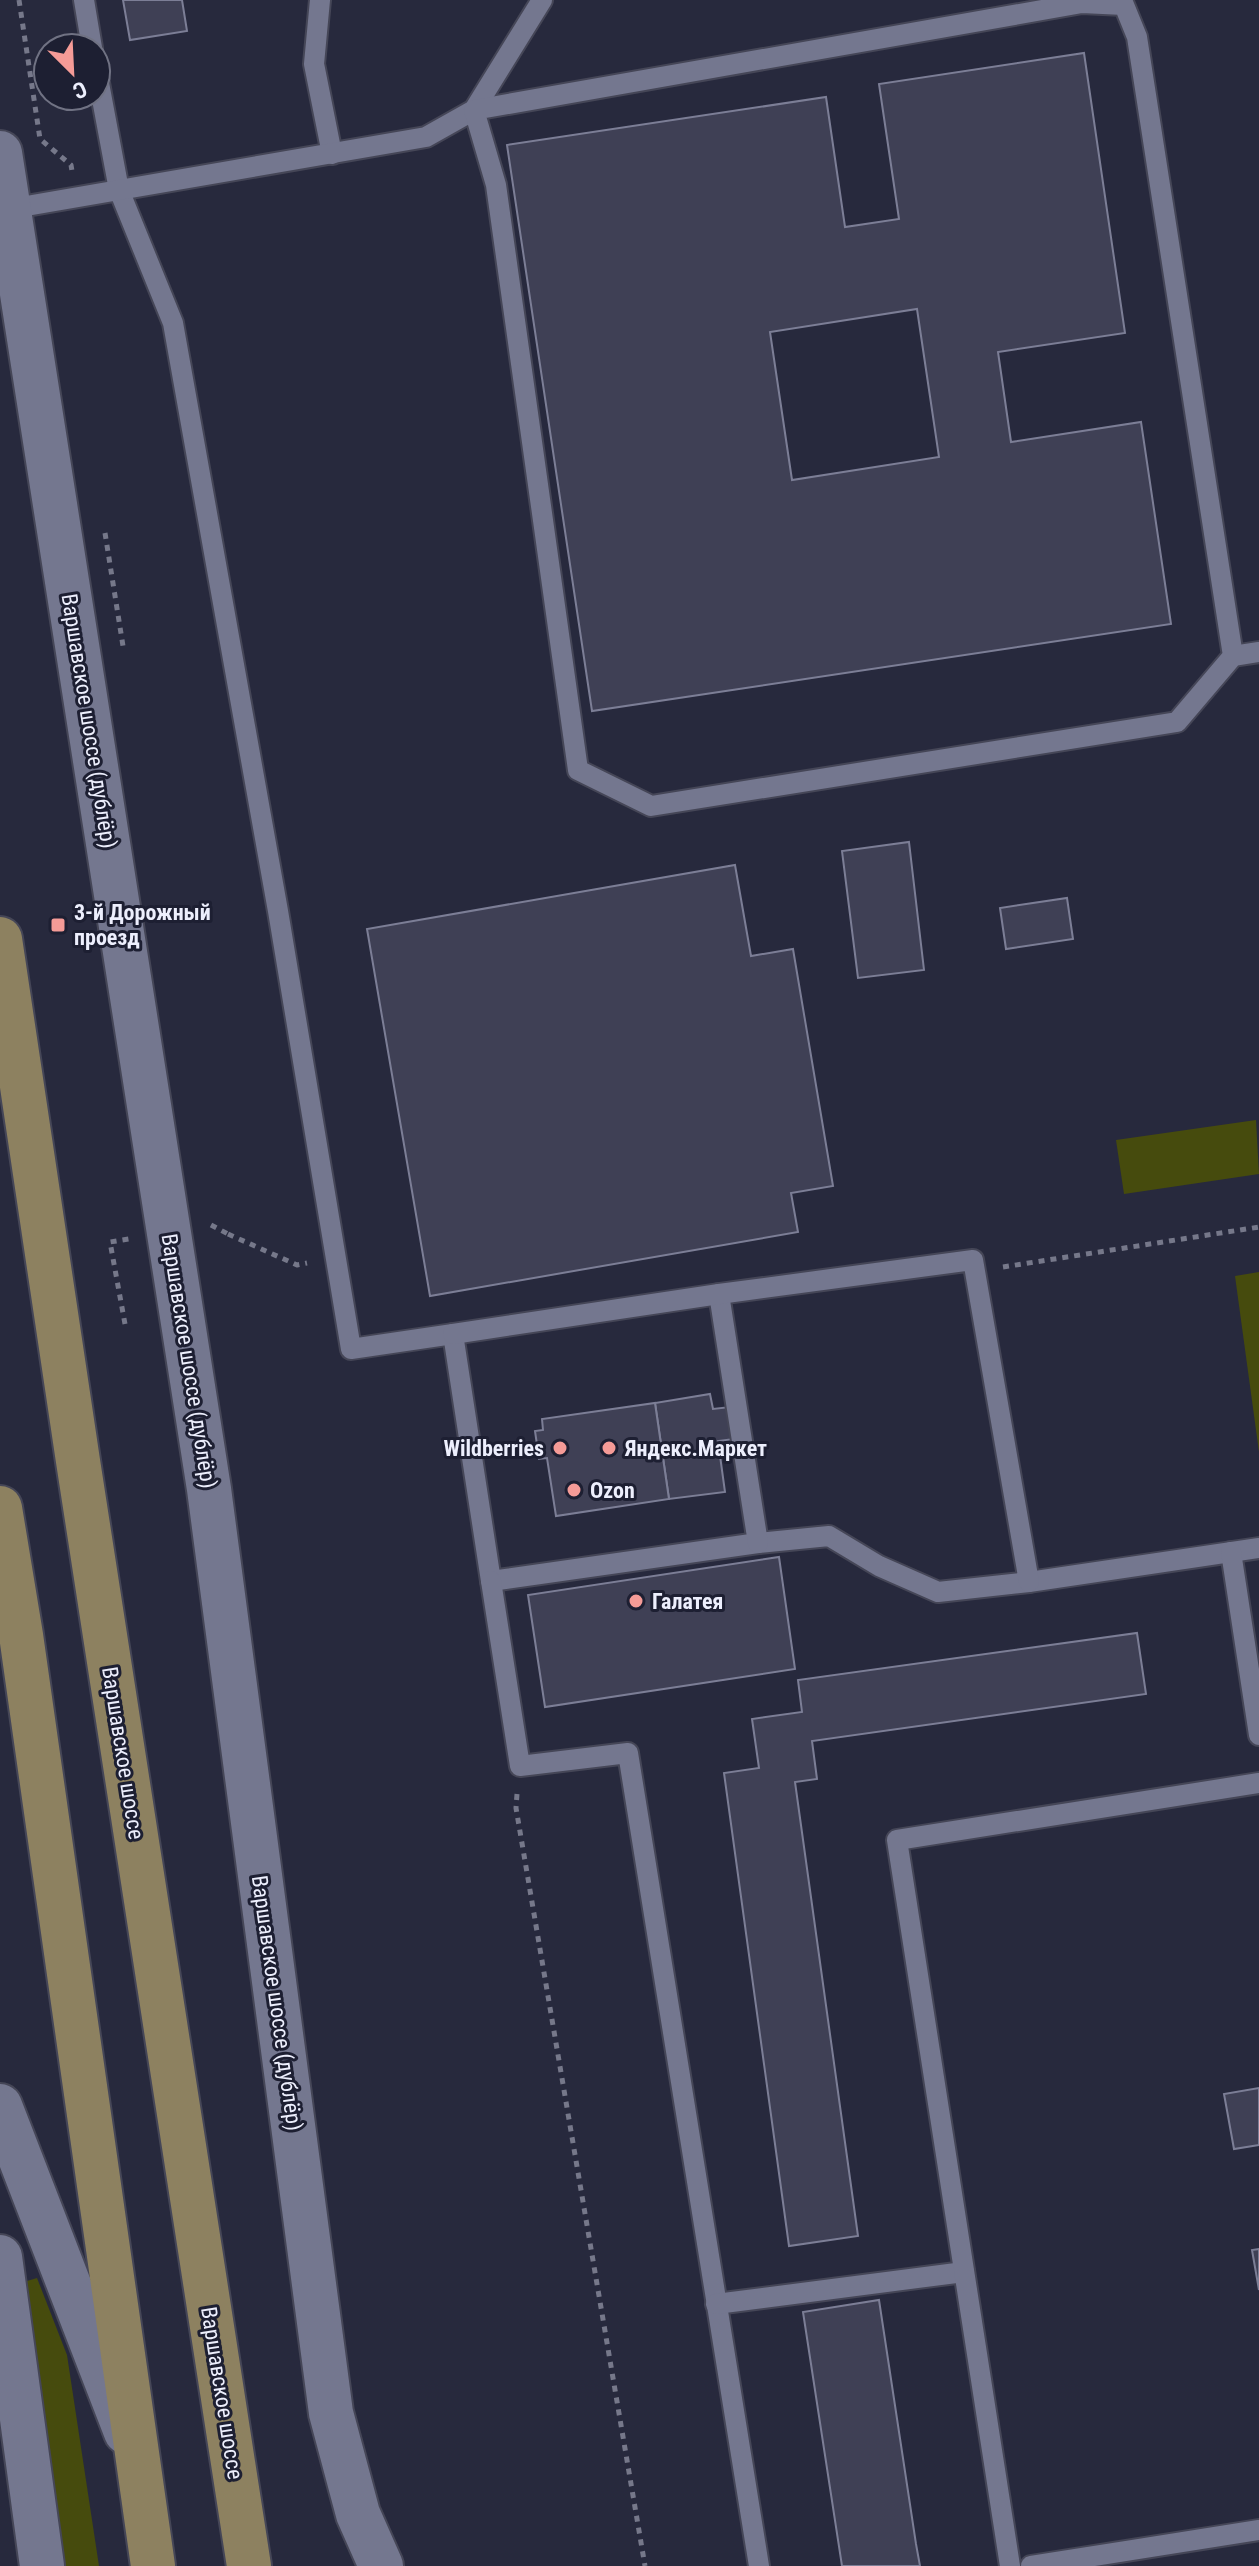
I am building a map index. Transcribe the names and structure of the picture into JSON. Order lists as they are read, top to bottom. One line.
{"streets":{"main road":["Варшавское шоссе (дублёр)","Варшавское шоссе"]},"places":{"transit":["3-й Дорожный проезд"],"other":["Wildberries","Яндекс.Маркет","Ozon","Галатея"]},"north":"bottom right"}
